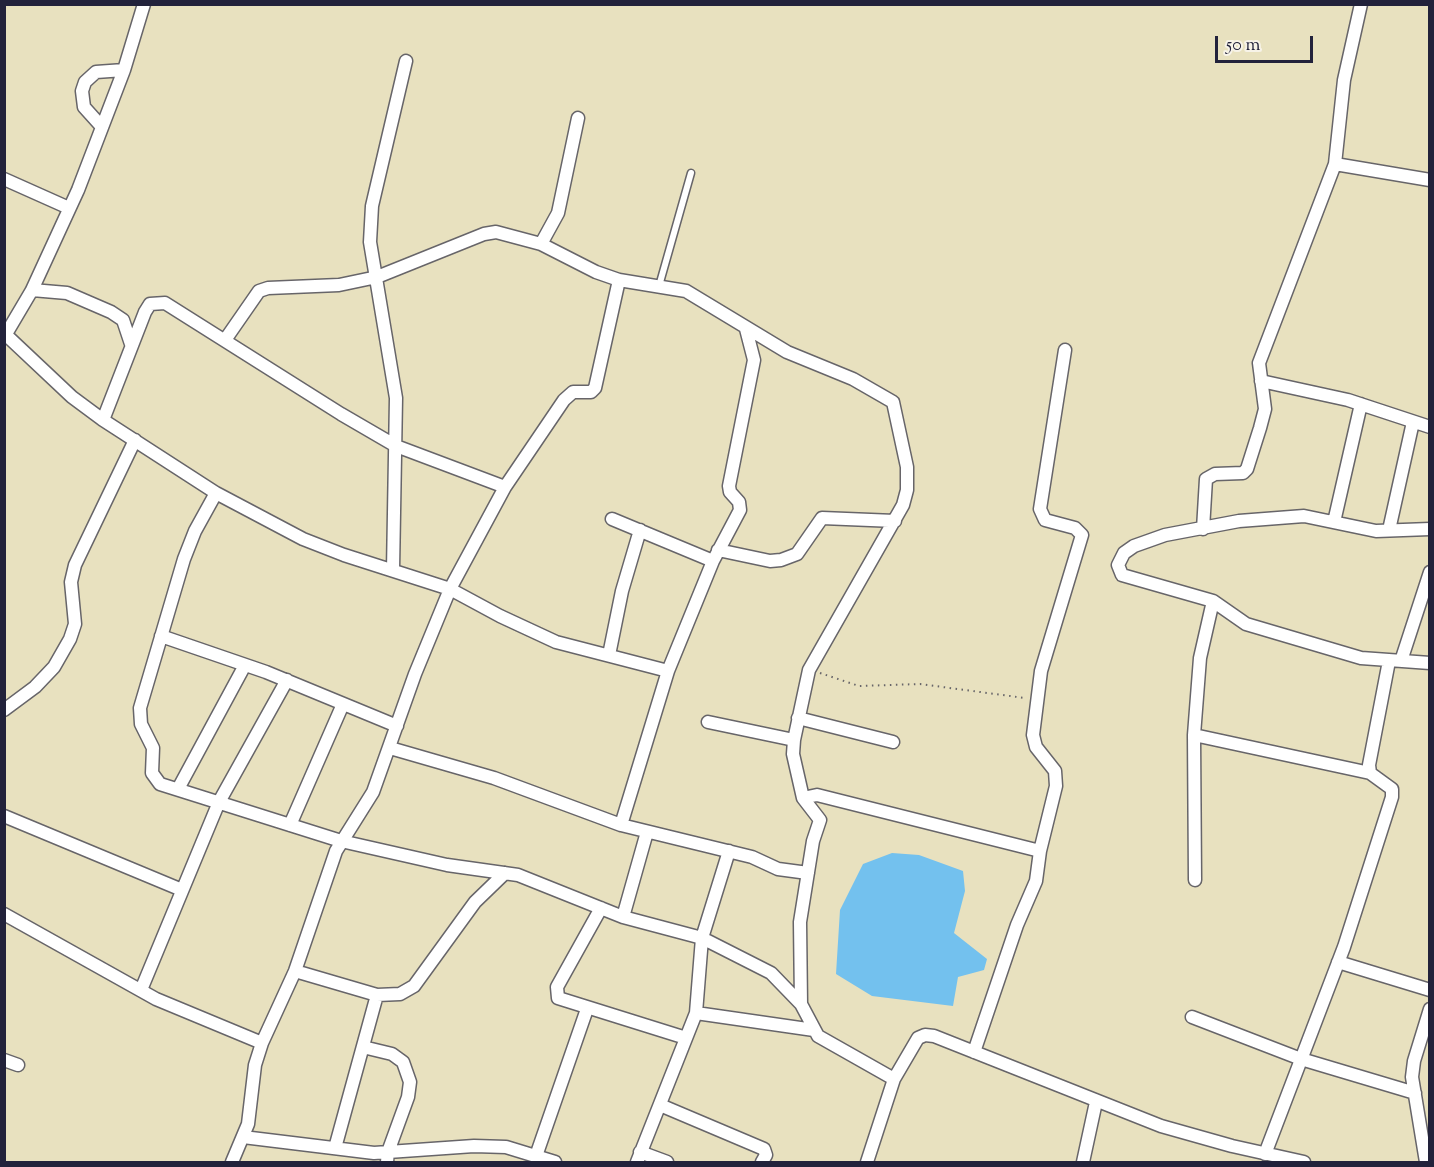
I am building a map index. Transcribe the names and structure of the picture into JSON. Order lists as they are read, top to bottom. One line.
{"scale_bar":"50 m"}
